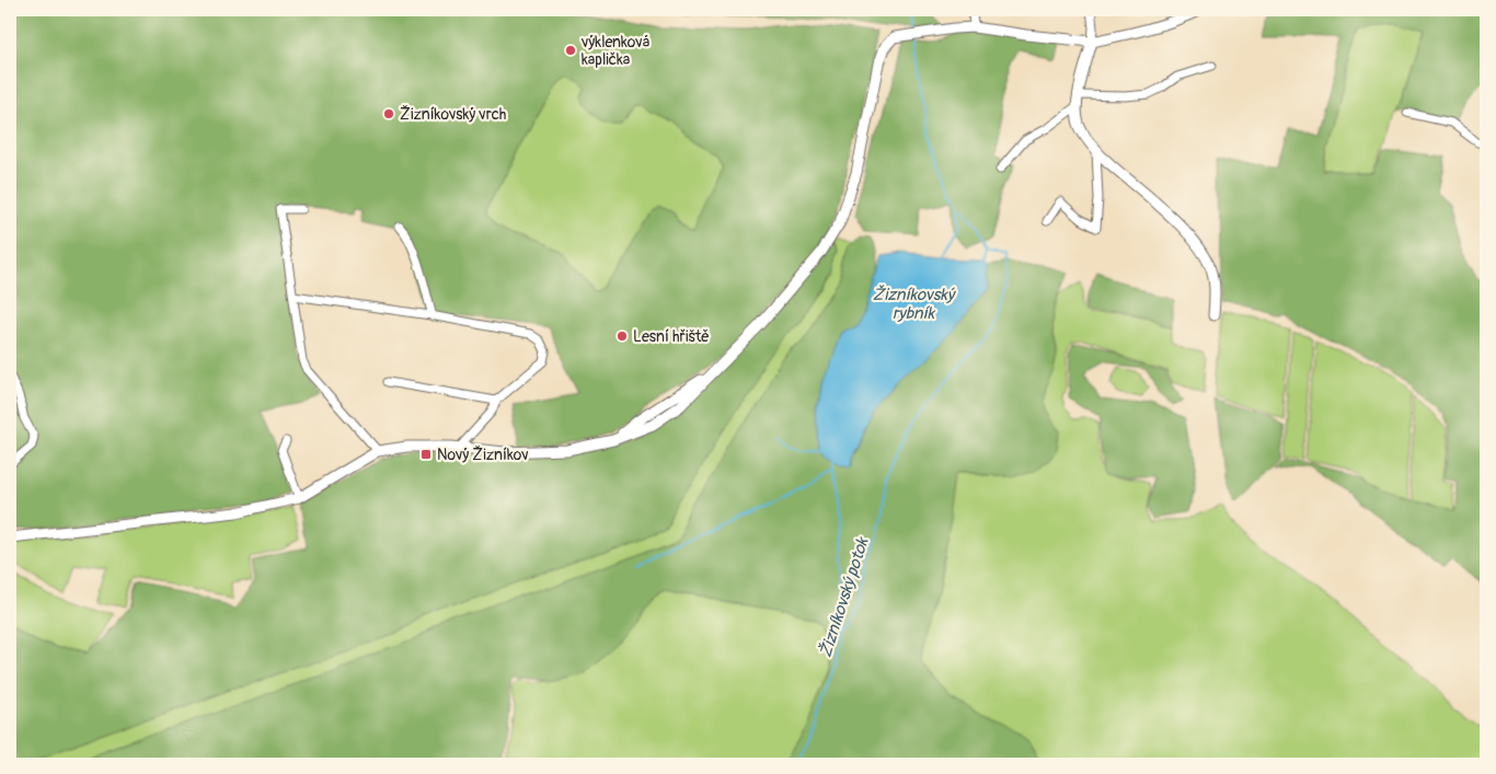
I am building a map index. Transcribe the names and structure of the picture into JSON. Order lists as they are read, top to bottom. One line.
{"water":["Žizníkovský rybník","Žizníkovský potok"],"places":{"other":["výklenková kaplička","Žizníkovský vrch","Lesní hřiště"],"transit":["Nový Žizníkov"]}}
